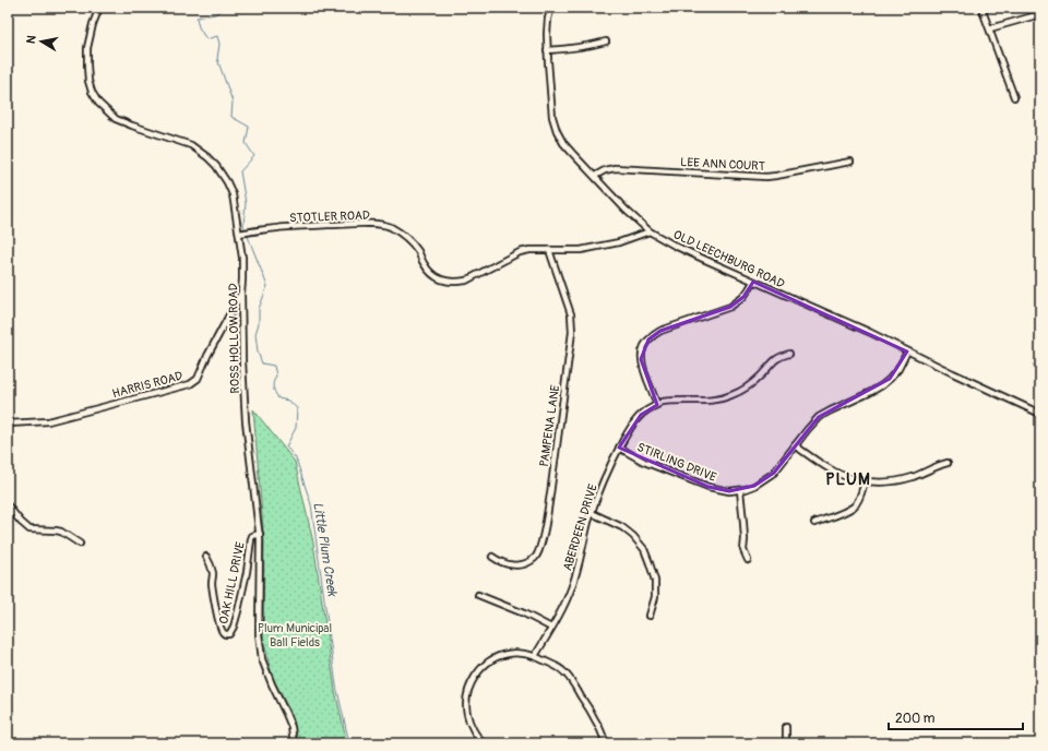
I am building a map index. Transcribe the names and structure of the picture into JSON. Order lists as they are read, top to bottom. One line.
{"streets":{"street":["LEE ANN COURT","STOTLER ROAD","OLD LEECHBURG ROAD","ROSS HOLLOW ROAD","HARRIS ROAD","PAMPENA LANE","STIRLING DRIVE","ABERDEEN DRIVE","OAK HILL DRIVE"]},"crossings":[["LEE ANN COURT","OLD LEECHBURG ROAD"],["STOTLER ROAD","OLD LEECHBURG ROAD"],["STOTLER ROAD","ROSS HOLLOW ROAD"],["STOTLER ROAD","PAMPENA LANE"],["OLD LEECHBURG ROAD","STIRLING DRIVE"],["ROSS HOLLOW ROAD","HARRIS ROAD"],["ROSS HOLLOW ROAD","OAK HILL DRIVE"],["STIRLING DRIVE","ABERDEEN DRIVE"]],"districts":["PLUM"],"water":["Little Plum Creek"],"parks":["Plum Municipal Ball Fields"],"scale_bar":"200 m","north":"left"}
